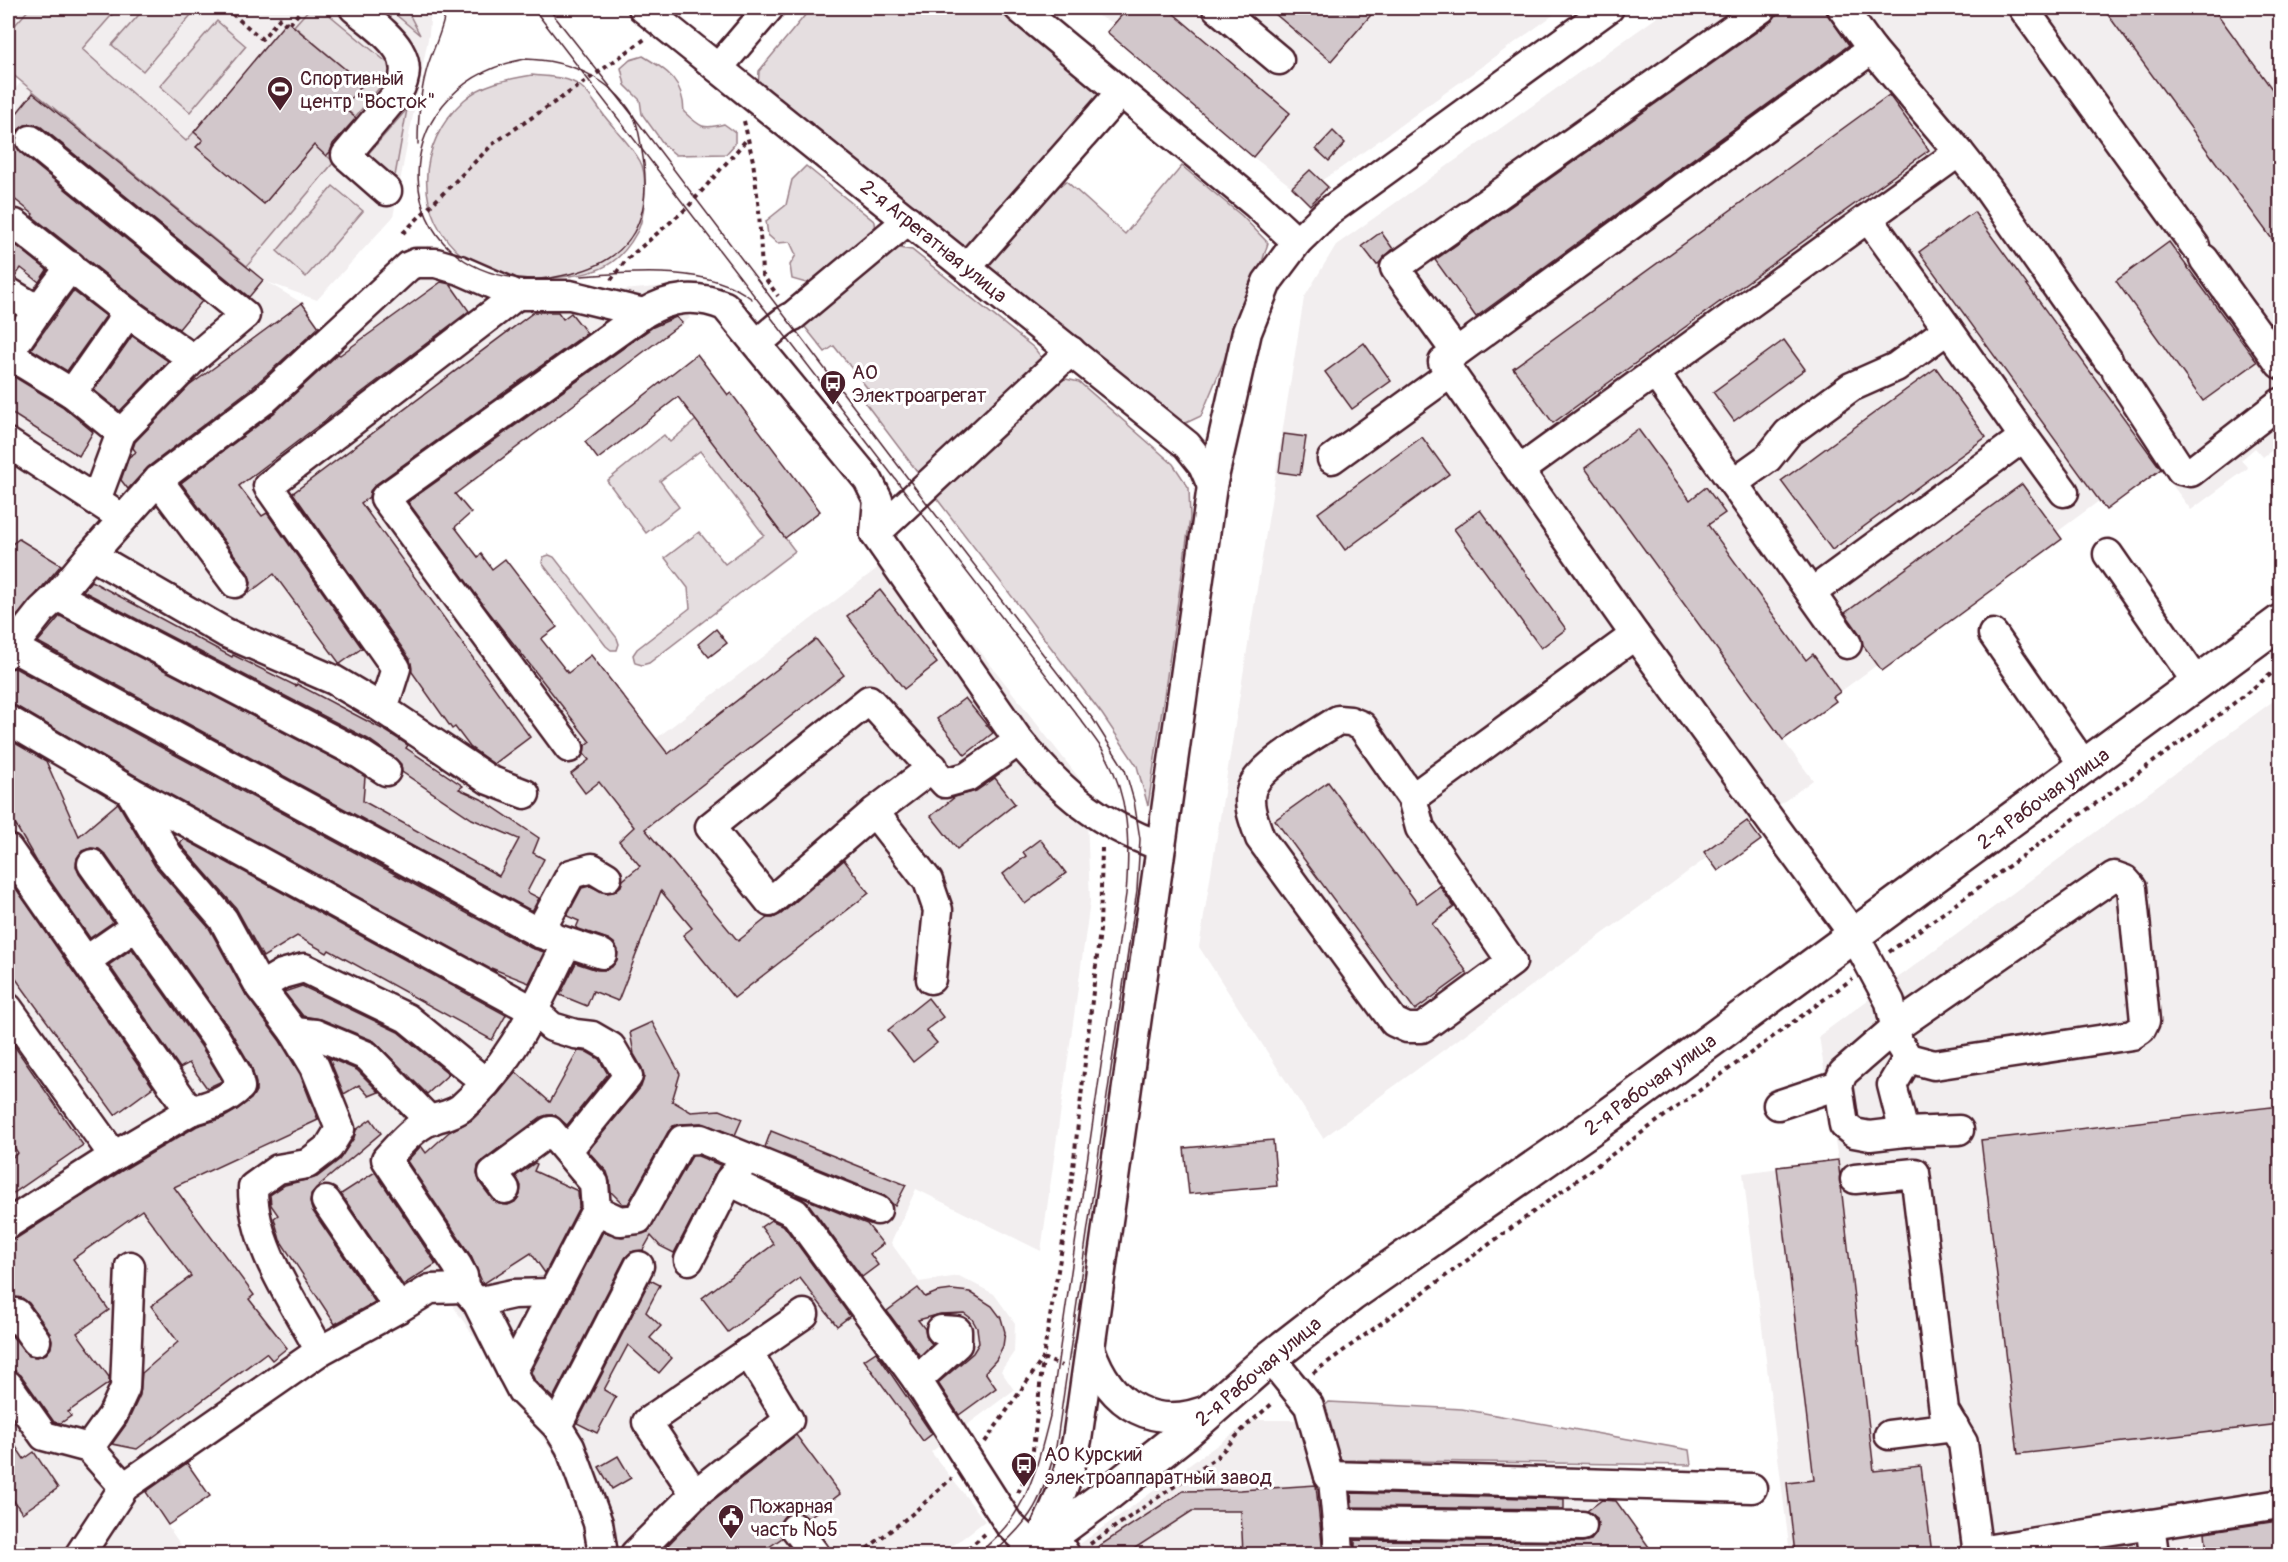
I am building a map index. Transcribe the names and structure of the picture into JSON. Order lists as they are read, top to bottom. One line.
{"streets":{"main road":["2-я Рабочая улица"],"street":["2-я Агрегатная улица"]},"places":{"sports":["Спортивный центр \"Восток\""],"bus stop":["АО Электроагрегат","АО Курский электроаппаратный завод"],"public building":["Пожарная часть №5"]}}
